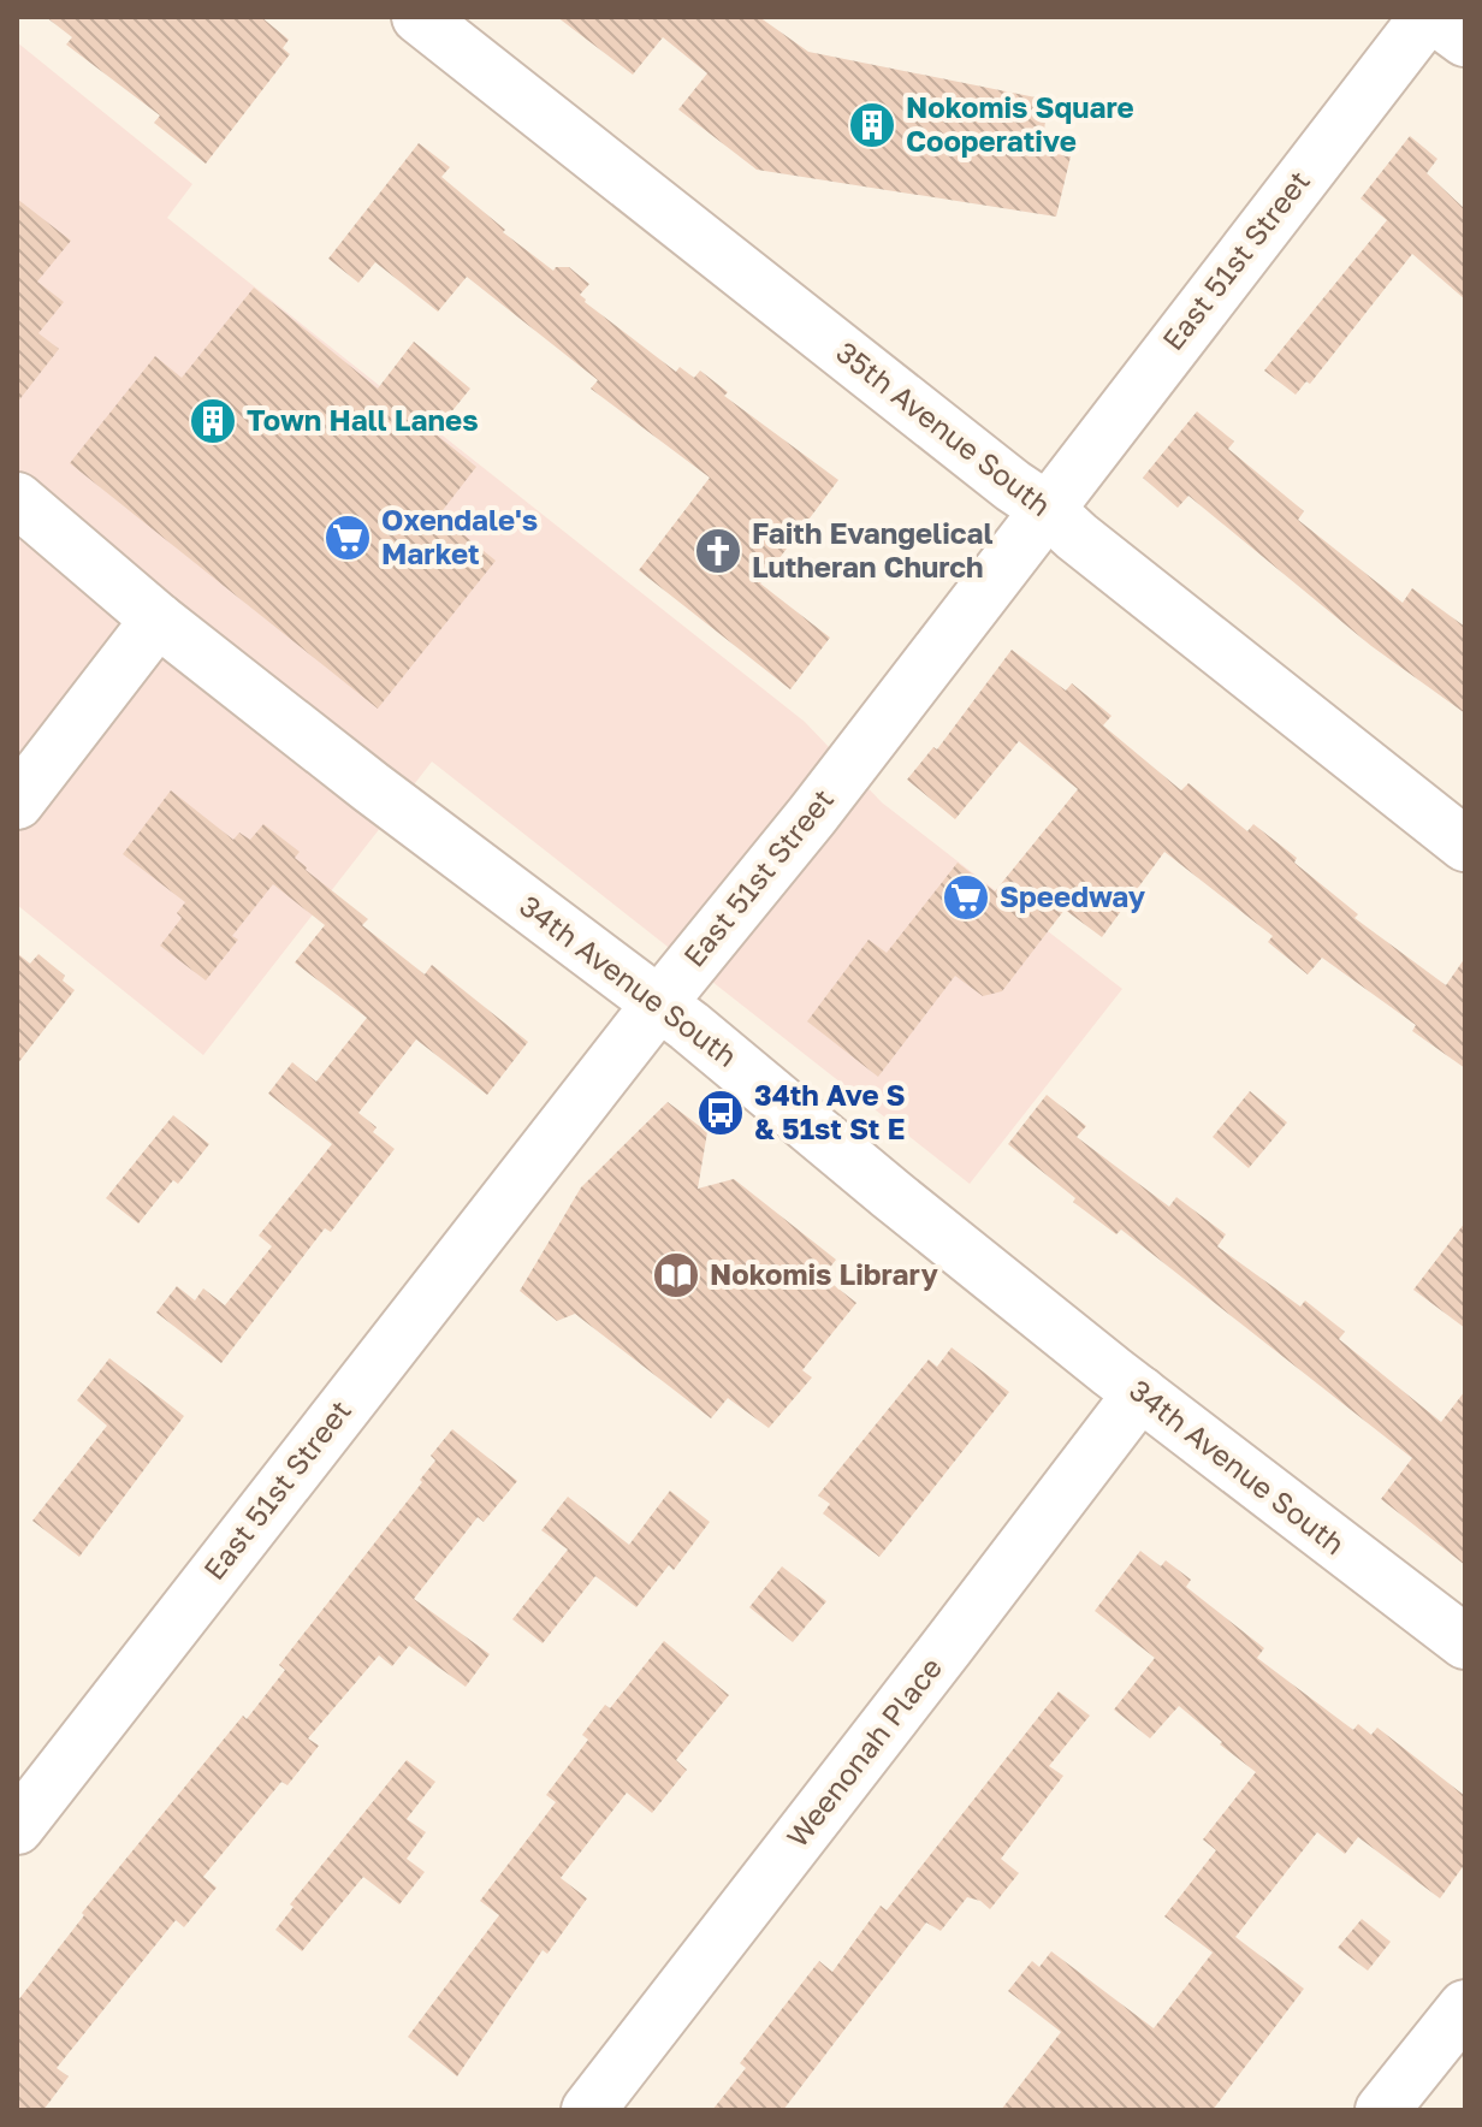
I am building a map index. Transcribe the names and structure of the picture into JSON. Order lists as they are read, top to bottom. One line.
{"streets":{"street":["East 51st Street","35th Avenue South","34th Avenue South","Weenonah Place"]},"crossings":[["East 51st Street","35th Avenue South"],["East 51st Street","34th Avenue South"],["34th Avenue South","Weenonah Place"]],"places":{"building":["Nokomis Square Cooperative","Town Hall Lanes"],"supermarket":["Oxendale's Market","Speedway"],"church":["Faith Evangelical Lutheran Church"],"bus stop":["34th Ave S & 51st St E"],"library":["Nokomis Library"]}}
